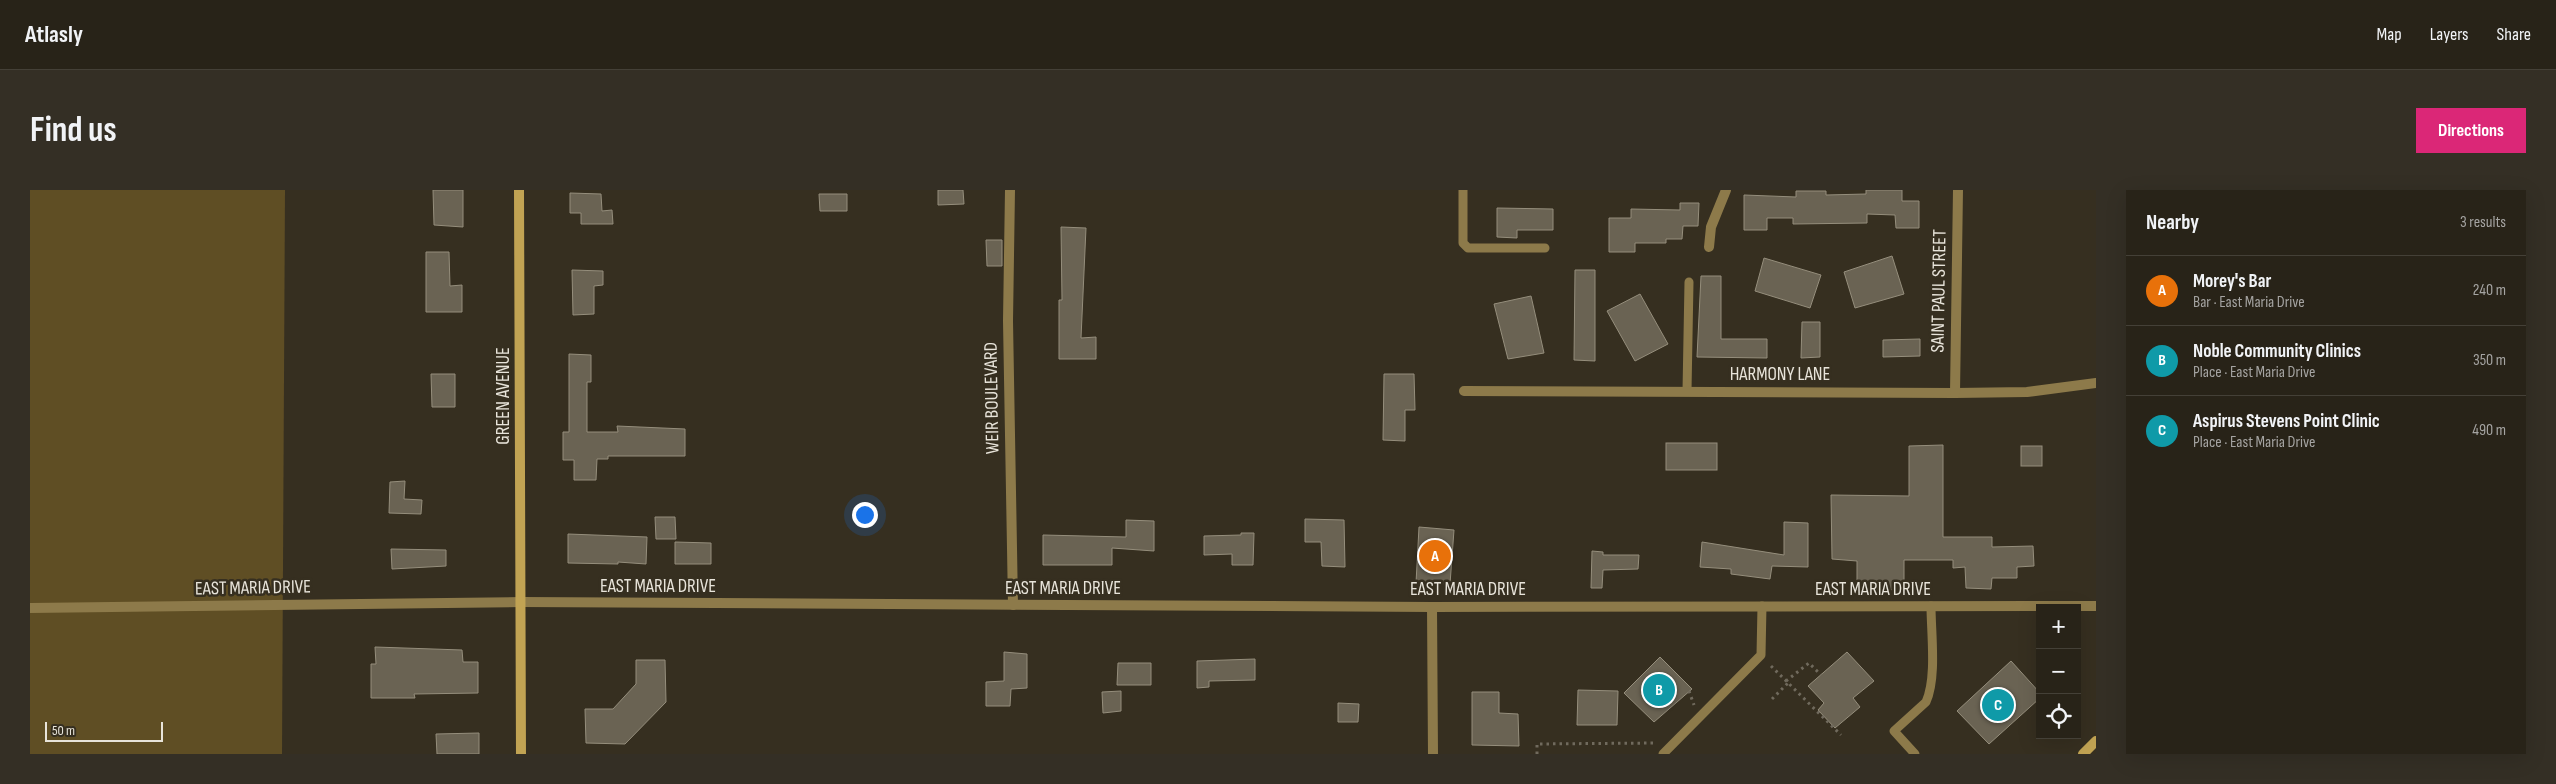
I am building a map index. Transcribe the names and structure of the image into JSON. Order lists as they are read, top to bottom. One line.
{"streets":{"street":["SAINT PAUL STREET","HARMONY LANE","GREEN AVENUE","WEIR BOULEVARD","EAST MARIA DRIVE"]},"crossings":[["SAINT PAUL STREET","HARMONY LANE"],["GREEN AVENUE","EAST MARIA DRIVE"],["WEIR BOULEVARD","EAST MARIA DRIVE"]],"scale_bar":"50 m","page":{"header":"Atlasly","nav":["Map","Layers","Share"],"buttons":"Directions","title":"Find us","heading":["Nearby","3 results"],"list":[{"mark":"A","name":"Morey's Bar","note":"Bar · East Maria Drive","value":"240 m"},{"mark":"B","name":"Noble Community Clinics","note":"Place · East Maria Drive","value":"350 m"},{"mark":"C","name":"Aspirus Stevens Point Clinic","note":"Place · East Maria Drive","value":"490 m"}],"pins":["A","B","C"],"map_buttons":["+","−"],"scale":"50 m"}}
